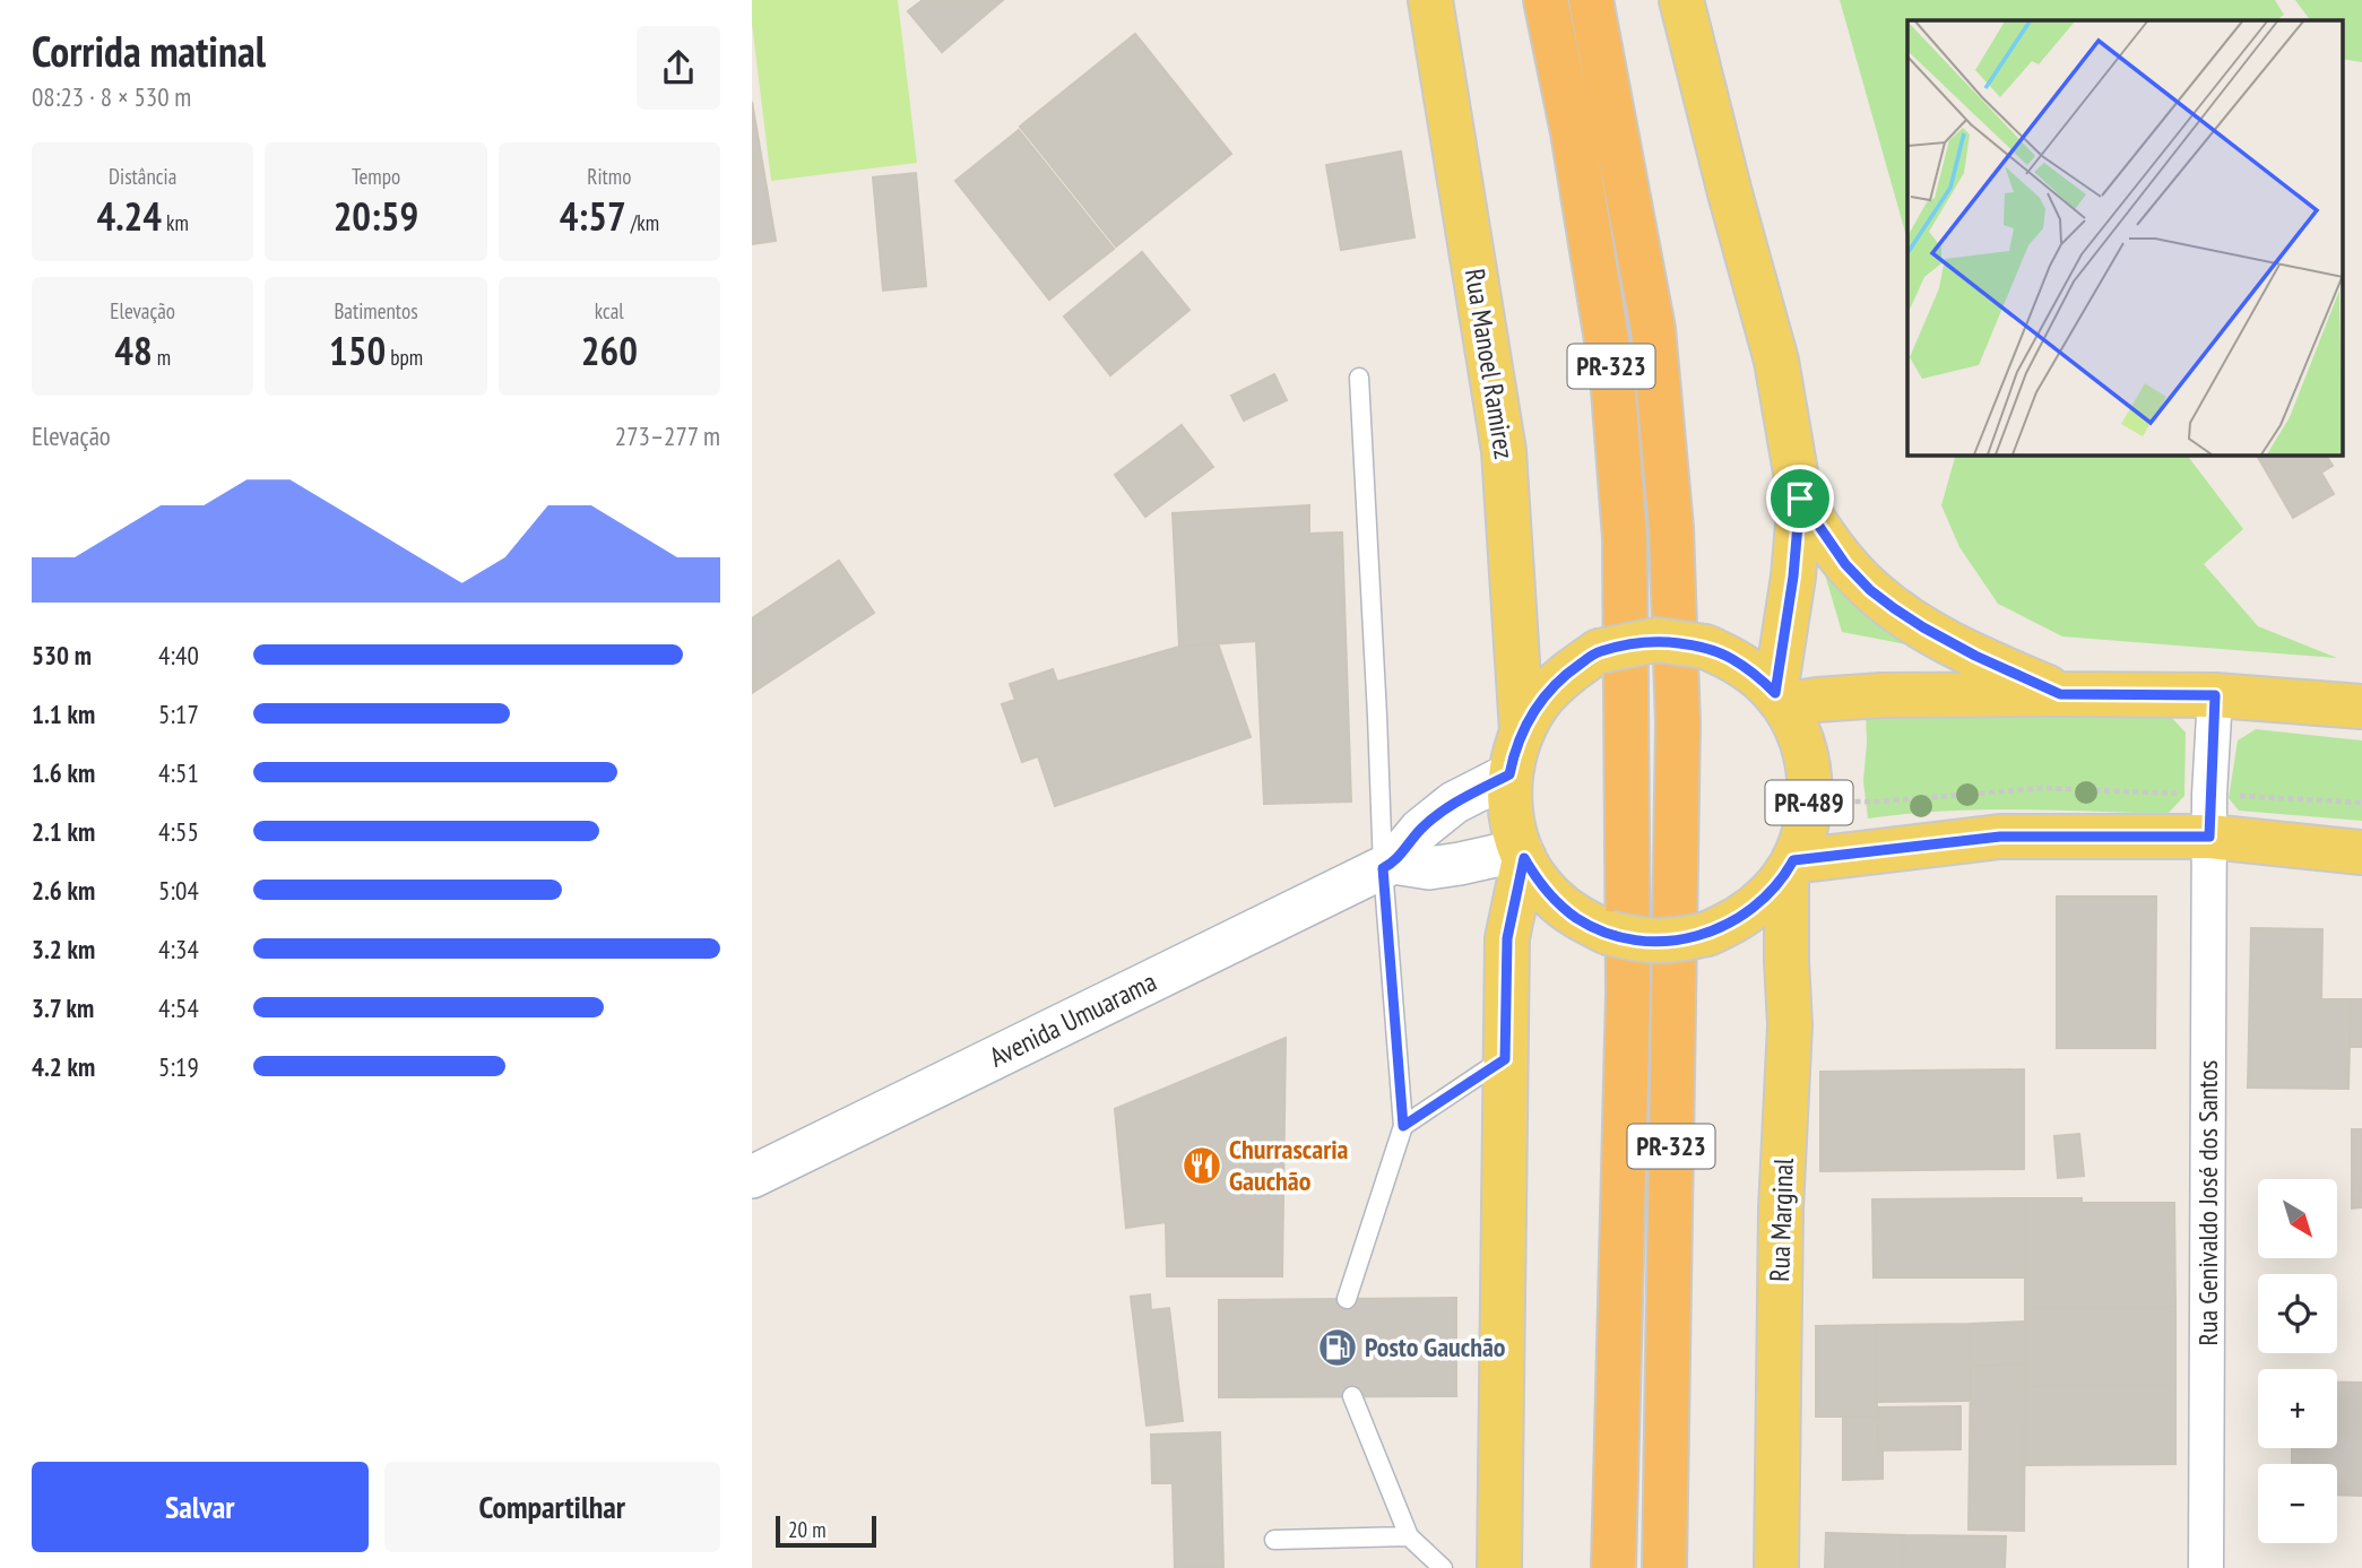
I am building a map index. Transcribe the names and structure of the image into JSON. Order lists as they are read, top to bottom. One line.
{"streets":{"highway":["PR-323"],"main road":["Rua Manoel Ramirez","PR-489","Rua Marginal"],"street":["Avenida Umuarama","Rua Genivaldo José dos Santos"]},"crossings":[["Rua Manoel Ramirez","PR-489"],["PR-489","Avenida Umuarama"],["PR-489","Rua Genivaldo José dos Santos"],["PR-489","Rua Marginal"]],"places":{"restaurant":["Churrascaria Gauchão"],"fuel station":["Posto Gauchão"]},"scale_bar":"20 m","north":"bottom right","page":{"heading":["Corrida matinal","08:23 · 8 × 530 m"],"stats":[["Distância","4.24 km"],["Tempo","20:59"],["Ritmo","4:57 /km"],["Elevação","48 m"],["Batimentos","150 bpm"],["kcal","260"]],"chart":["Elevação","273–277 m"],"list":[{"name":"530 m","note":"4:40"},{"name":"1.1 km","note":"5:17"},{"name":"1.6 km","note":"4:51"},{"name":"2.1 km","note":"4:55"},{"name":"2.6 km","note":"5:04"},{"name":"3.2 km","note":"4:34"},{"name":"3.7 km","note":"4:54"},{"name":"4.2 km","note":"5:19"}],"map_buttons":["+","−"],"buttons":["Salvar","Compartilhar"],"scale":"20 m"}}
